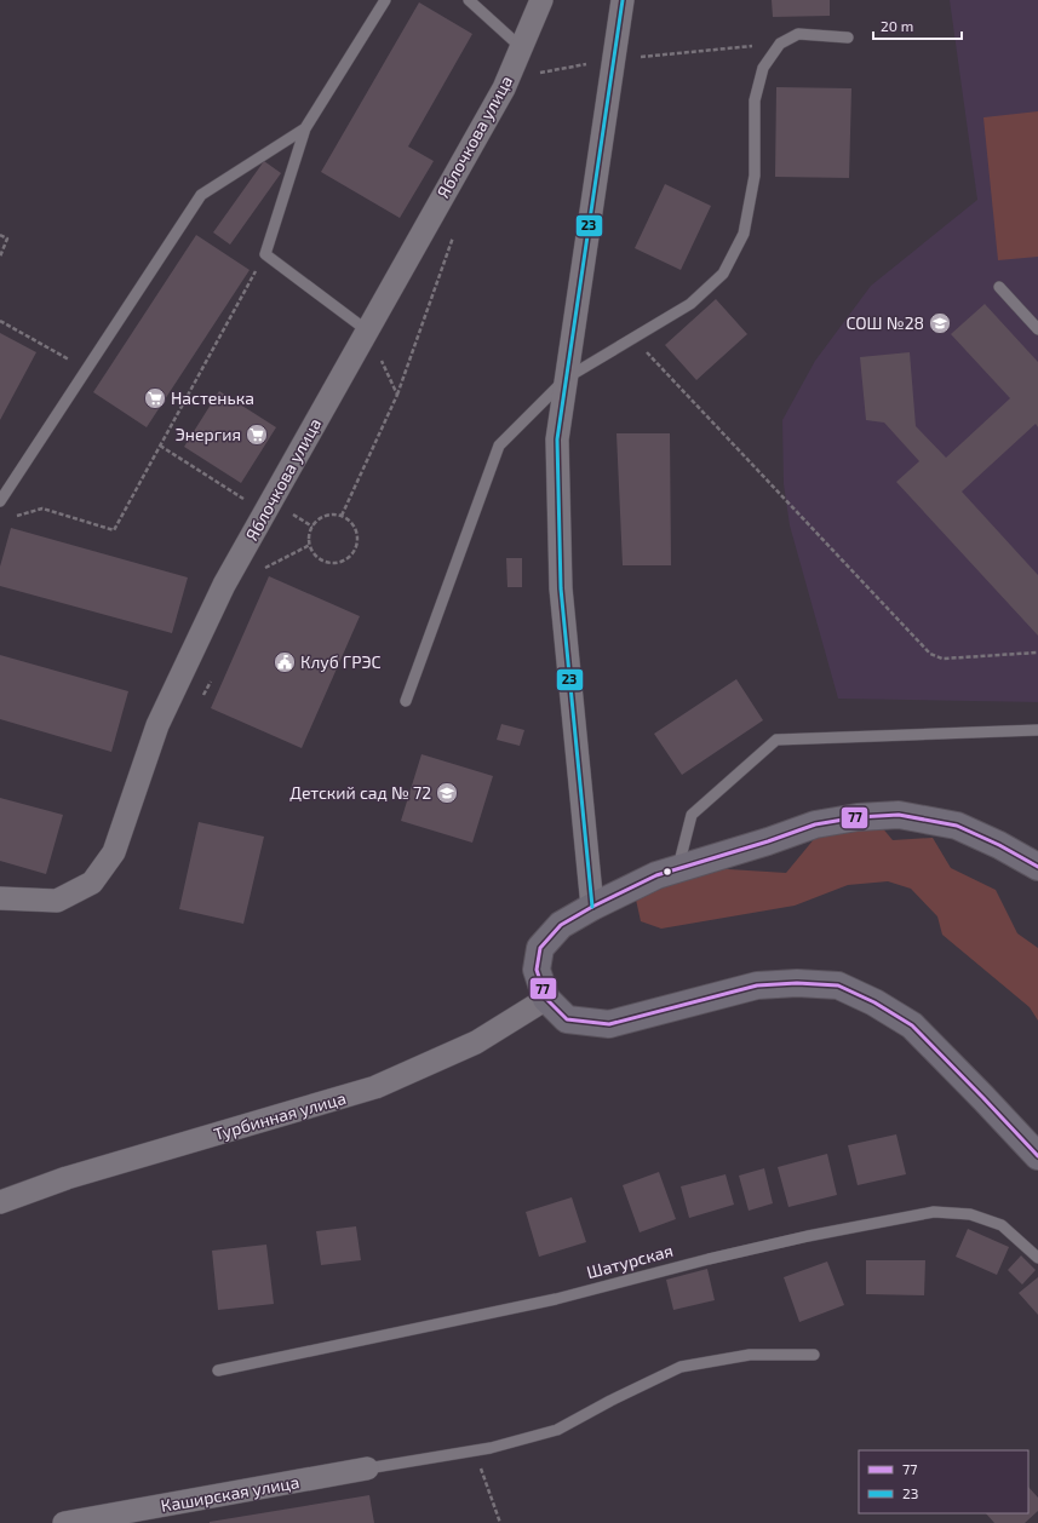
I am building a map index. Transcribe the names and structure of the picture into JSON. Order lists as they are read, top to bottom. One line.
{"streets":{"street":["Яблочкова улица","Турбинная улица","Каширская улица"],"lane":["Шатурская"]},"places":{"school or university":["СОШ №28","Детский сад № 72"],"supermarket":["Настенька","Энергия"],"public building":["Клуб ГРЭС"]},"lines":["transit line 23","transit line 77"],"legend":["77","23"],"scale_bar":"20 m"}
